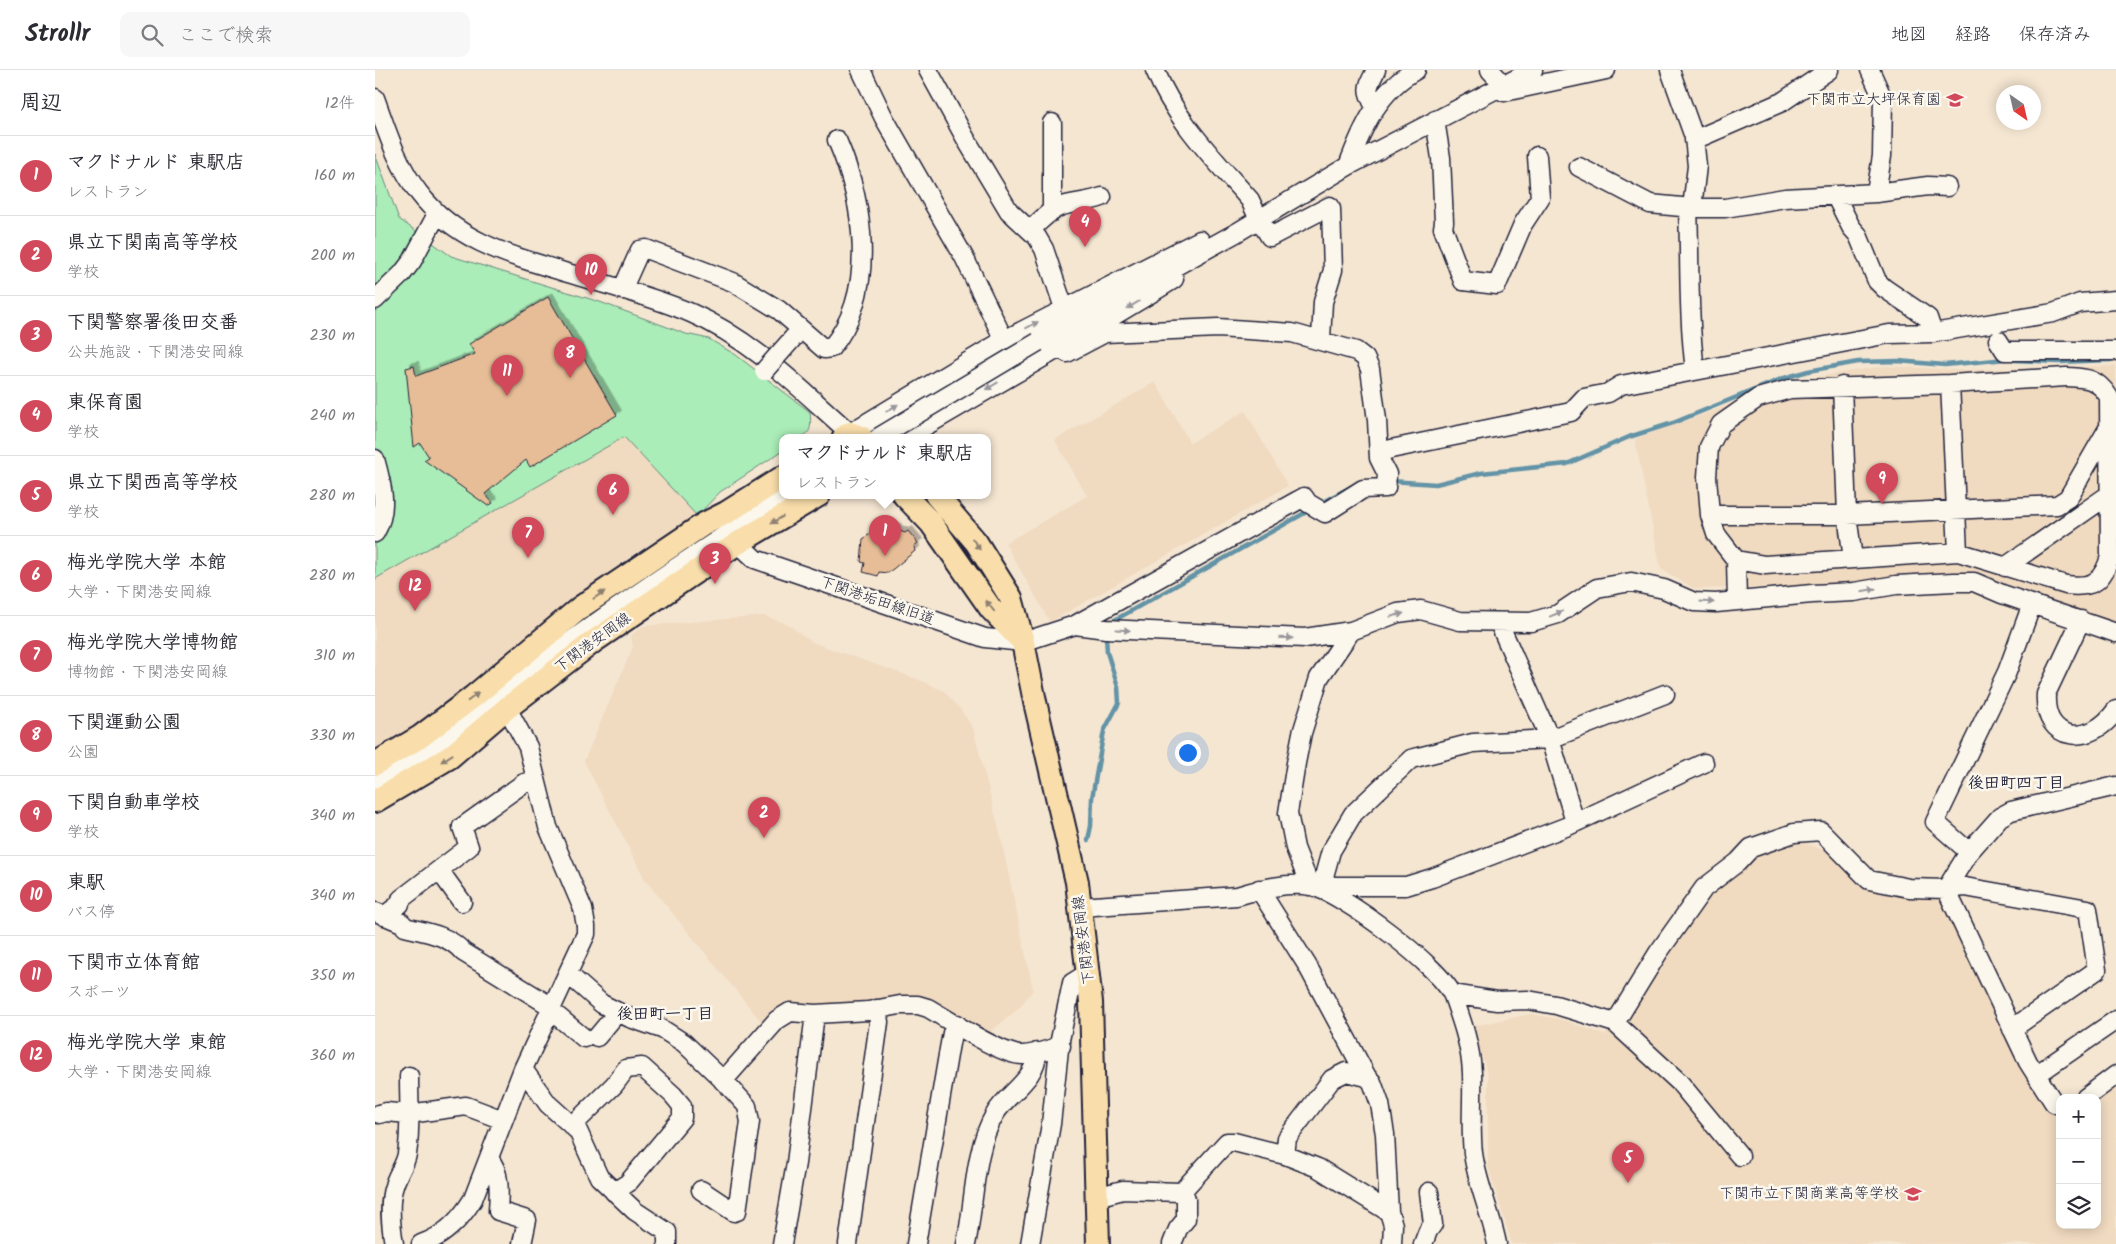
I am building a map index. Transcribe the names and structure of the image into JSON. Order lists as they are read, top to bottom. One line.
{"streets":{"main road":["下関港安岡線"],"street":["下関港垢田線旧道"]},"crossings":[["下関港垢田線旧道","下関港安岡線"]],"districts":["後田町四丁目","後田町一丁目"],"places":{"school or university":["下関市立大坪保育園","下関市立下関商業高等学校"]},"north":"bottom right","page":{"header":"Strollr","search":"ここで検索","nav":["地図","経路","保存済み"],"heading":["周辺","12件"],"list":[{"mark":"1","name":"マクドナルド 東駅店","note":"レストラン","value":"160 m"},{"mark":"2","name":"県立下関南高等学校","note":"学校","value":"200 m"},{"mark":"3","name":"下関警察署後田交番","note":"公共施設 · 下関港安岡線","value":"230 m"},{"mark":"4","name":"東保育園","note":"学校","value":"240 m"},{"mark":"5","name":"県立下関西高等学校","note":"学校","value":"280 m"},{"mark":"6","name":"梅光学院大学 本館","note":"大学 · 下関港安岡線","value":"280 m"},{"mark":"7","name":"梅光学院大学博物館","note":"博物館 · 下関港安岡線","value":"310 m"},{"mark":"8","name":"下関運動公園","note":"公園","value":"330 m"},{"mark":"9","name":"下関自動車学校","note":"学校","value":"340 m"},{"mark":"10","name":"東駅","note":"バス停","value":"340 m"},{"mark":"11","name":"下関市立体育館","note":"スポーツ","value":"350 m"},{"mark":"12","name":"梅光学院大学 東館","note":"大学 · 下関港安岡線","value":"360 m"}],"pins":["4","10","8","11","9","6","1","7","3","12","2","5"],"popup":["マクドナルド 東駅店","レストラン"],"map_buttons":["+","−"]}}
